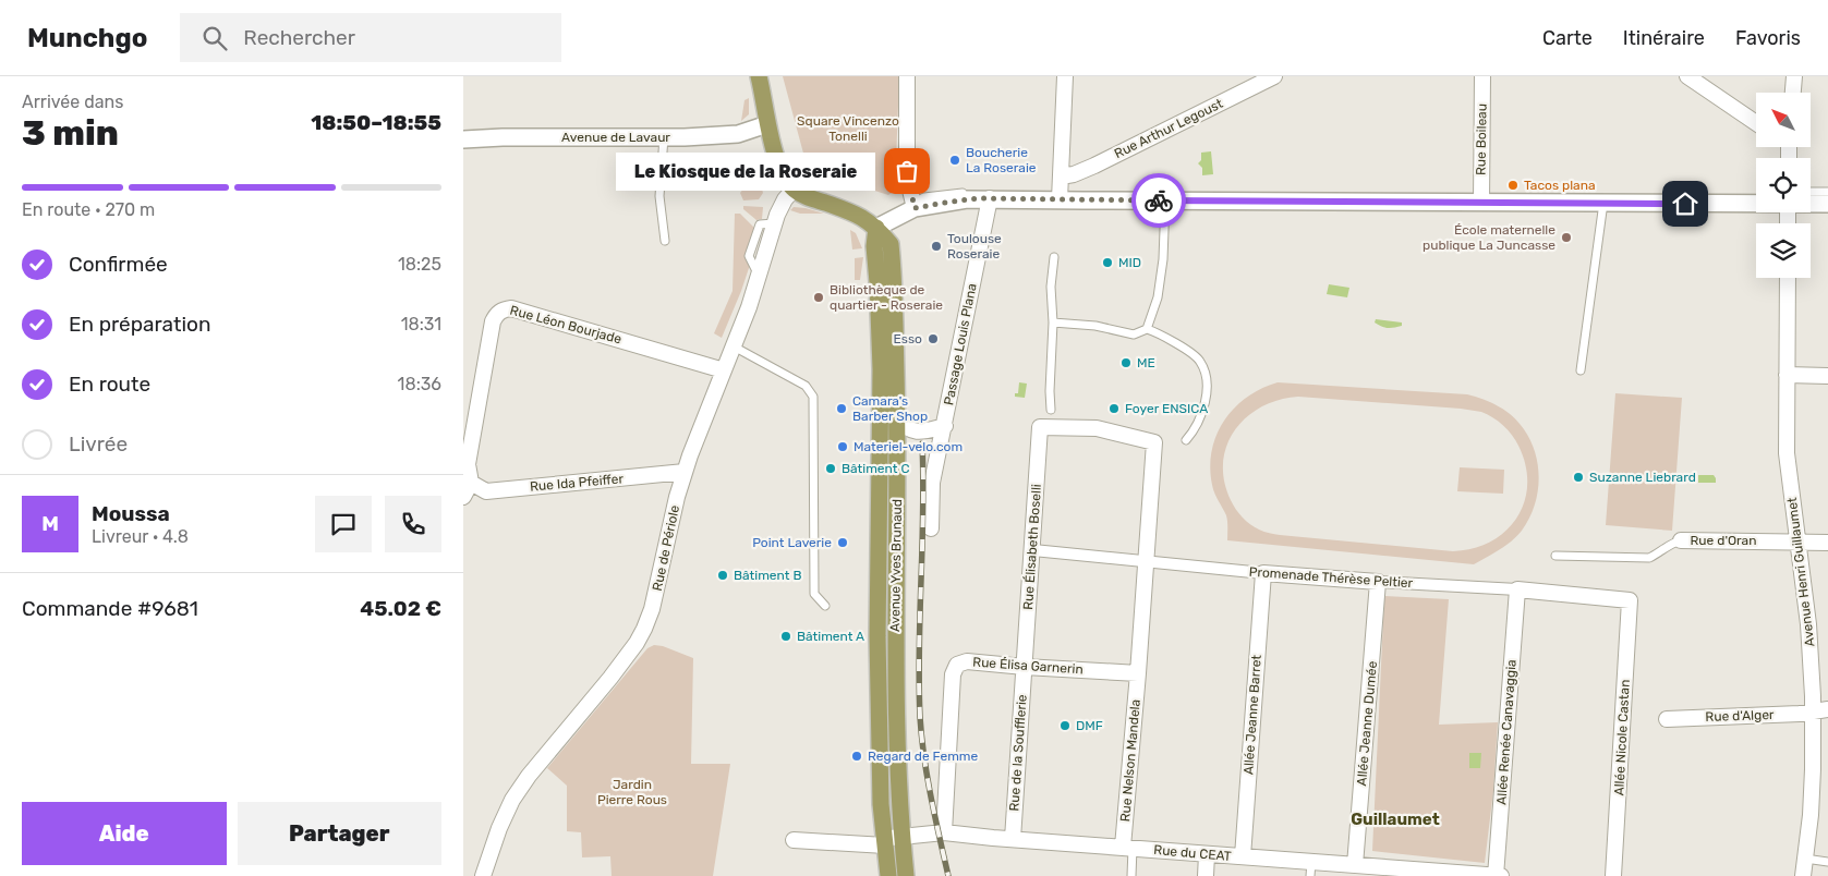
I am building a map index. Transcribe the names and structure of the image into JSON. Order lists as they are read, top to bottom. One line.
{"streets":{"main road":["Avenue Yves Brunaud"],"street":["Rue Arthur Legoust","Avenue de Lavaur","Rue Boileau","Rue Léon Bourjade","Passage Louis Plana","Rue Ida Pfeiffer","Rue d'Oran","Rue Élisabeth Boselli","Rue de Périole","Avenue Henri Guillaumet","Promenade Thérèse Peltier","Rue Élisa Garnerin","Allée Jeanne Barret","Rue d'Alger","Allée Jeanne Dumée","Allée Renée Canavaggia","Allée Nicole Castan","Rue de la Soufflerie","Rue Nelson Mandela","Rue du CEAT"]},"crossings":[["Rue Léon Bourjade","Rue Ida Pfeiffer"],["Rue Léon Bourjade","Rue de Périole"],["Rue Ida Pfeiffer","Rue de Périole"],["Rue d'Oran","Avenue Henri Guillaumet"],["Rue Élisabeth Boselli","Promenade Thérèse Peltier"],["Rue Élisabeth Boselli","Rue Élisa Garnerin"],["Rue Élisabeth Boselli","Rue de la Soufflerie"],["Rue Élisabeth Boselli","Rue Nelson Mandela"],["Rue de Périole","Avenue Yves Brunaud"],["Avenue Yves Brunaud","Rue du CEAT"],["Avenue Henri Guillaumet","Rue d'Alger"],["Promenade Thérèse Peltier","Allée Jeanne Barret"],["Promenade Thérèse Peltier","Allée Jeanne Dumée"],["Promenade Thérèse Peltier","Allée Renée Canavaggia"],["Promenade Thérèse Peltier","Allée Nicole Castan"],["Promenade Thérèse Peltier","Rue Nelson Mandela"],["Rue Élisa Garnerin","Rue de la Soufflerie"],["Rue Élisa Garnerin","Rue Nelson Mandela"],["Rue Élisa Garnerin","Rue du CEAT"],["Allée Jeanne Barret","Rue du CEAT"],["Allée Jeanne Dumée","Rue du CEAT"],["Allée Renée Canavaggia","Rue du CEAT"],["Rue de la Soufflerie","Rue du CEAT"],["Rue Nelson Mandela","Rue du CEAT"]],"districts":["Guillaumet"],"parks":["Square Vincenzo Tonelli","Jardin Pierre Rous"],"places":["Boucherie La Roseraie","Le Kiosque de la Roseraie","Tacos plana","École maternelle publique La Juncasse","Toulouse Roseraie","MID","Bibliothèque de quartier - Roseraie","Esso","ME","Camara's Barber Shop","Foyer ENSICA","Materiel-velo.com","Bâtiment C","Suzanne Liebrard","Point Laverie","Bâtiment B","Bâtiment A","DMF","Regard de Femme"],"north":"top left","page":{"header":"Munchgo","search":"Rechercher","nav":["Carte","Itinéraire","Favoris"],"heading":["3 min","Arrivée dans","18:50–18:55"],"panel":["Moussa","Livreur · 4.8","Commande #9681","45.02 €"],"bubble":"Le Kiosque de la Roseraie","bar":"En route · 270 m","list":[["Confirmée","18:25"],["En préparation","18:31"],["En route","18:36"],"Livrée"],"round":"M","buttons":["Aide","Partager"]}}
